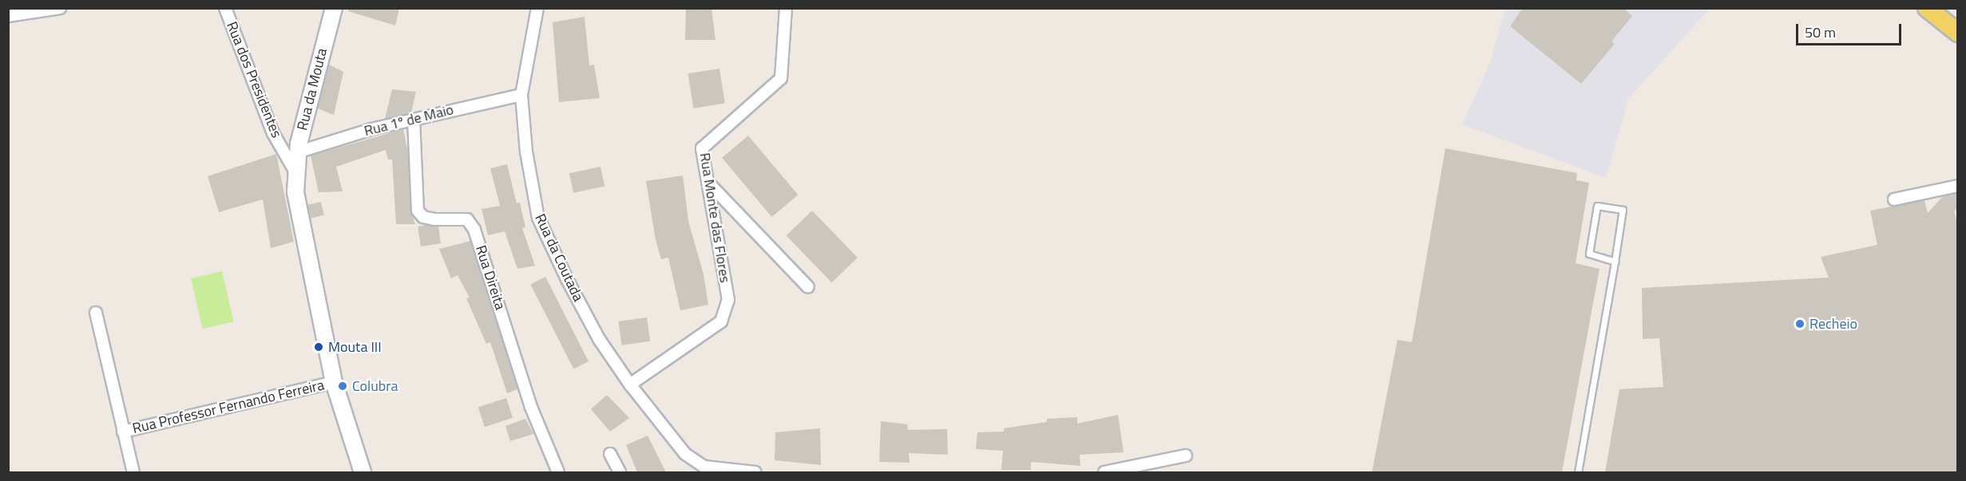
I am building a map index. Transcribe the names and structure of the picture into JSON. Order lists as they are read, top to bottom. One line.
{"streets":{"main road":["Rua da Mouta"],"street":["Rua dos Presidentes","Rua 1º de Maio","Rua Monte das Flores","Rua da Coutada","Rua Direita","Rua Professor Fernando Ferreira"]},"crossings":[["Rua dos Presidentes","Rua da Mouta"],["Rua dos Presidentes","Rua 1º de Maio"],["Rua da Mouta","Rua 1º de Maio"],["Rua da Mouta","Rua Professor Fernando Ferreira"],["Rua 1º de Maio","Rua da Coutada"],["Rua 1º de Maio","Rua Direita"],["Rua Monte das Flores","Rua da Coutada"]],"places":["Recheio","Mouta III","Colubra"],"scale_bar":"50 m"}
